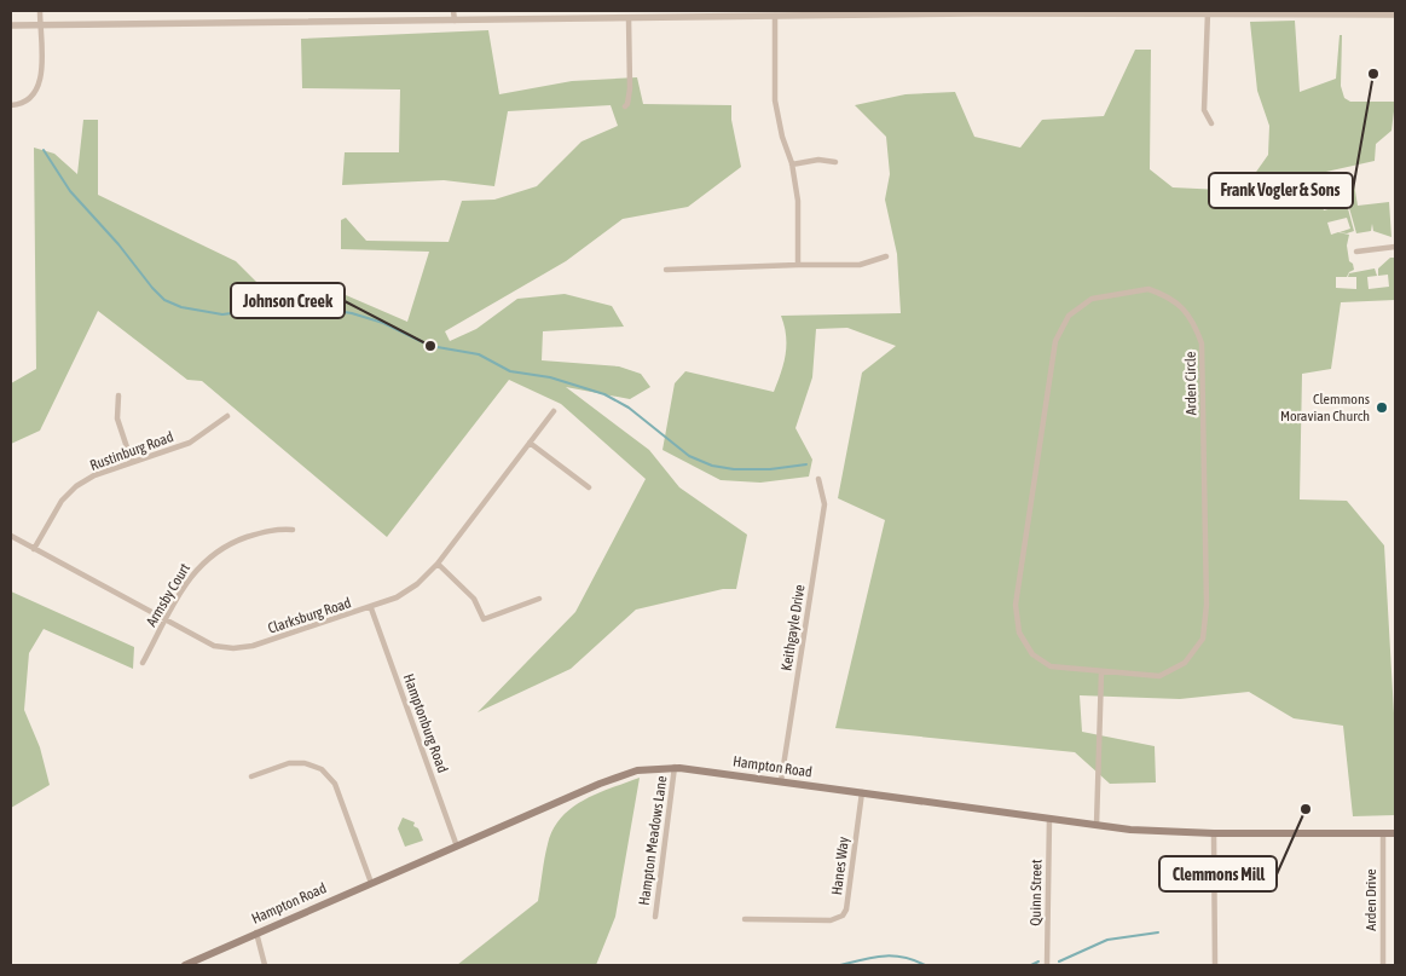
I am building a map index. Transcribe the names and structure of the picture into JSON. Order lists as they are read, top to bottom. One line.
{"streets":{"main road":["Hampton Road"],"street":["Arden Circle","Rustinburg Road","Armsby Court","Clarksburg Road","Keithgayle Drive","Hamptonburg Road","Hampton Meadows Lane","Hanes Way","Quinn Street","Arden Drive"]},"crossings":[["Rustinburg Road","Clarksburg Road"],["Armsby Court","Clarksburg Road"],["Clarksburg Road","Hamptonburg Road"],["Keithgayle Drive","Hampton Road"],["Hamptonburg Road","Hampton Road"],["Hampton Road","Hampton Meadows Lane"],["Hampton Road","Hanes Way"],["Hampton Road","Quinn Street"],["Hampton Road","Arden Drive"]],"places":["Frank Vogler & Sons","Johnson Creek","Clemmons Moravian Church","Clemmons Mill"]}
